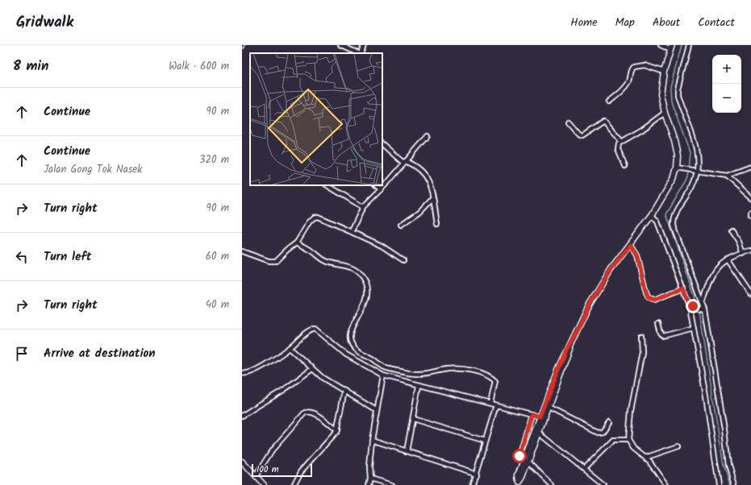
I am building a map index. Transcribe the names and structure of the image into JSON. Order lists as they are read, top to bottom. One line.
{"scale_bar":"100 m","page":{"header":"Gridwalk","nav":["Home","Map","About","Contact"],"heading":["8 min","Walk · 600 m"],"map_buttons":["+","−"],"list":[["Continue","90 m"],["Continue","Jalan Gong Tok Nasek","320 m"],["Turn right","90 m"],["Turn left","60 m"],["Turn right","40 m"],"Arrive at destination"],"scale":"100 m"}}
